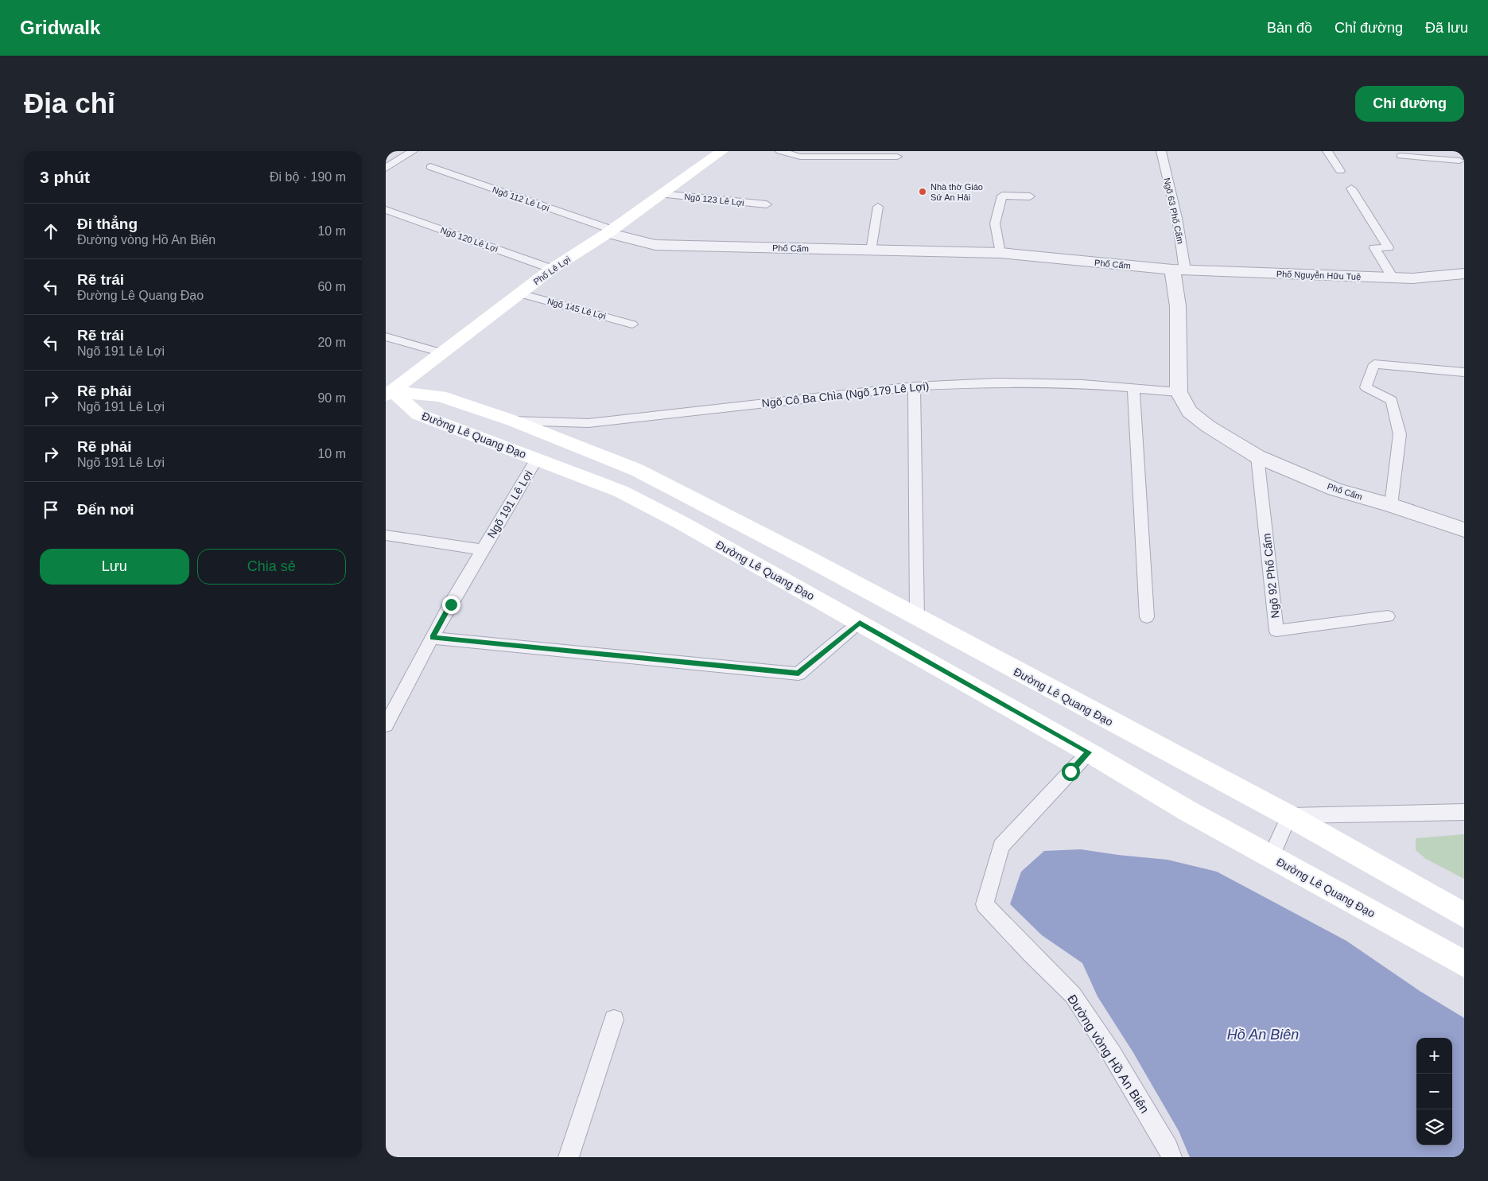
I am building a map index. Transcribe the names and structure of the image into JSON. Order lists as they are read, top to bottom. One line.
{"streets":{"street":["Phố Cấm","Phố Lê Lợi","Phố Nguyễn Hữu Tuệ","Đường Lê Quang Đạo"],"lane":["Ngõ 112 Lê Lợi","Ngõ 123 Lê Lợi","Ngõ 63 Phố Cấm","Ngõ 120 Lê Lợi","Ngõ 145 Lê Lợi","Ngõ Cô Ba Chìa (Ngõ 179 Lê Lợi)","Ngõ 191 Lê Lợi","Ngõ 92 Phố Cấm","Đường vòng Hồ An Biên"]},"crossings":[["Ngõ 112 Lê Lợi","Phố Cấm"],["Ngõ 112 Lê Lợi","Phố Lê Lợi"],["Ngõ 123 Lê Lợi","Phố Lê Lợi"],["Ngõ 63 Phố Cấm","Phố Cấm"],["Ngõ 63 Phố Cấm","Phố Nguyễn Hữu Tuệ"],["Ngõ 120 Lê Lợi","Phố Lê Lợi"],["Phố Cấm","Phố Lê Lợi"],["Phố Cấm","Phố Nguyễn Hữu Tuệ"],["Phố Cấm","Ngõ Cô Ba Chìa (Ngõ 179 Lê Lợi)"],["Phố Cấm","Ngõ 92 Phố Cấm"],["Phố Lê Lợi","Ngõ 145 Lê Lợi"],["Phố Lê Lợi","Đường Lê Quang Đạo"],["Ngõ Cô Ba Chìa (Ngõ 179 Lê Lợi)","Đường Lê Quang Đạo"],["Đường Lê Quang Đạo","Ngõ 191 Lê Lợi"],["Đường Lê Quang Đạo","Đường vòng Hồ An Biên"]],"water":["Hồ An Biên"],"places":["Nhà thờ Giáo Sứ An Hải"],"page":{"header":"Gridwalk","nav":["Bản đồ","Chỉ đường","Đã lưu"],"buttons":["Chỉ đường",["Lưu","Chia sẻ"]],"title":"Địa chỉ","heading":["3 phút","Đi bộ · 190 m"],"list":[["Đi thẳng","Đường vòng Hồ An Biên","10 m"],["Rẽ trái","Đường Lê Quang Đạo","60 m"],["Rẽ trái","Ngõ 191 Lê Lợi","20 m"],["Rẽ phải","Ngõ 191 Lê Lợi","90 m"],["Rẽ phải","Ngõ 191 Lê Lợi","10 m"],"Đến nơi"],"map_buttons":["+","−"]}}
